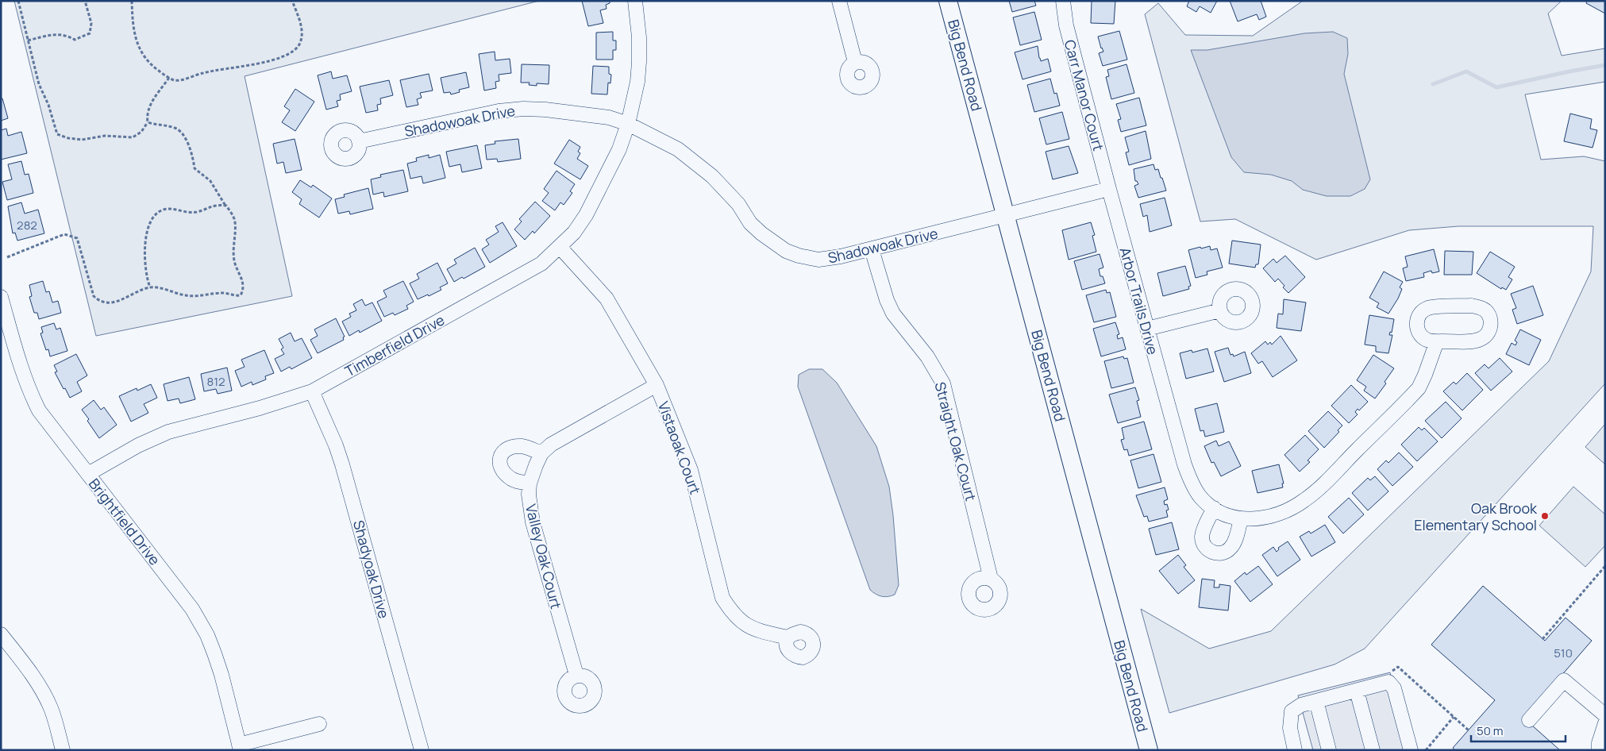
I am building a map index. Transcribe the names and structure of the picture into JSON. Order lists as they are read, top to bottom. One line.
{"streets":{"main road":["Big Bend Road"],"street":["Carr Manor Court","Shadowoak Drive","Arbor Trails Drive","Timberfield Drive","Straight Oak Court","Vistaoak Court","Brightfield Drive","Valley Oak Court","Shadyoak Drive"]},"crossings":[["Big Bend Road","Shadowoak Drive"],["Carr Manor Court","Arbor Trails Drive"],["Shadowoak Drive","Timberfield Drive"],["Shadowoak Drive","Straight Oak Court"],["Timberfield Drive","Vistaoak Court"],["Timberfield Drive","Brightfield Drive"],["Timberfield Drive","Shadyoak Drive"]],"places":["Oak Brook Elementary School"],"house_numbers":["282","812","510"],"scale_bar":"50 m"}
